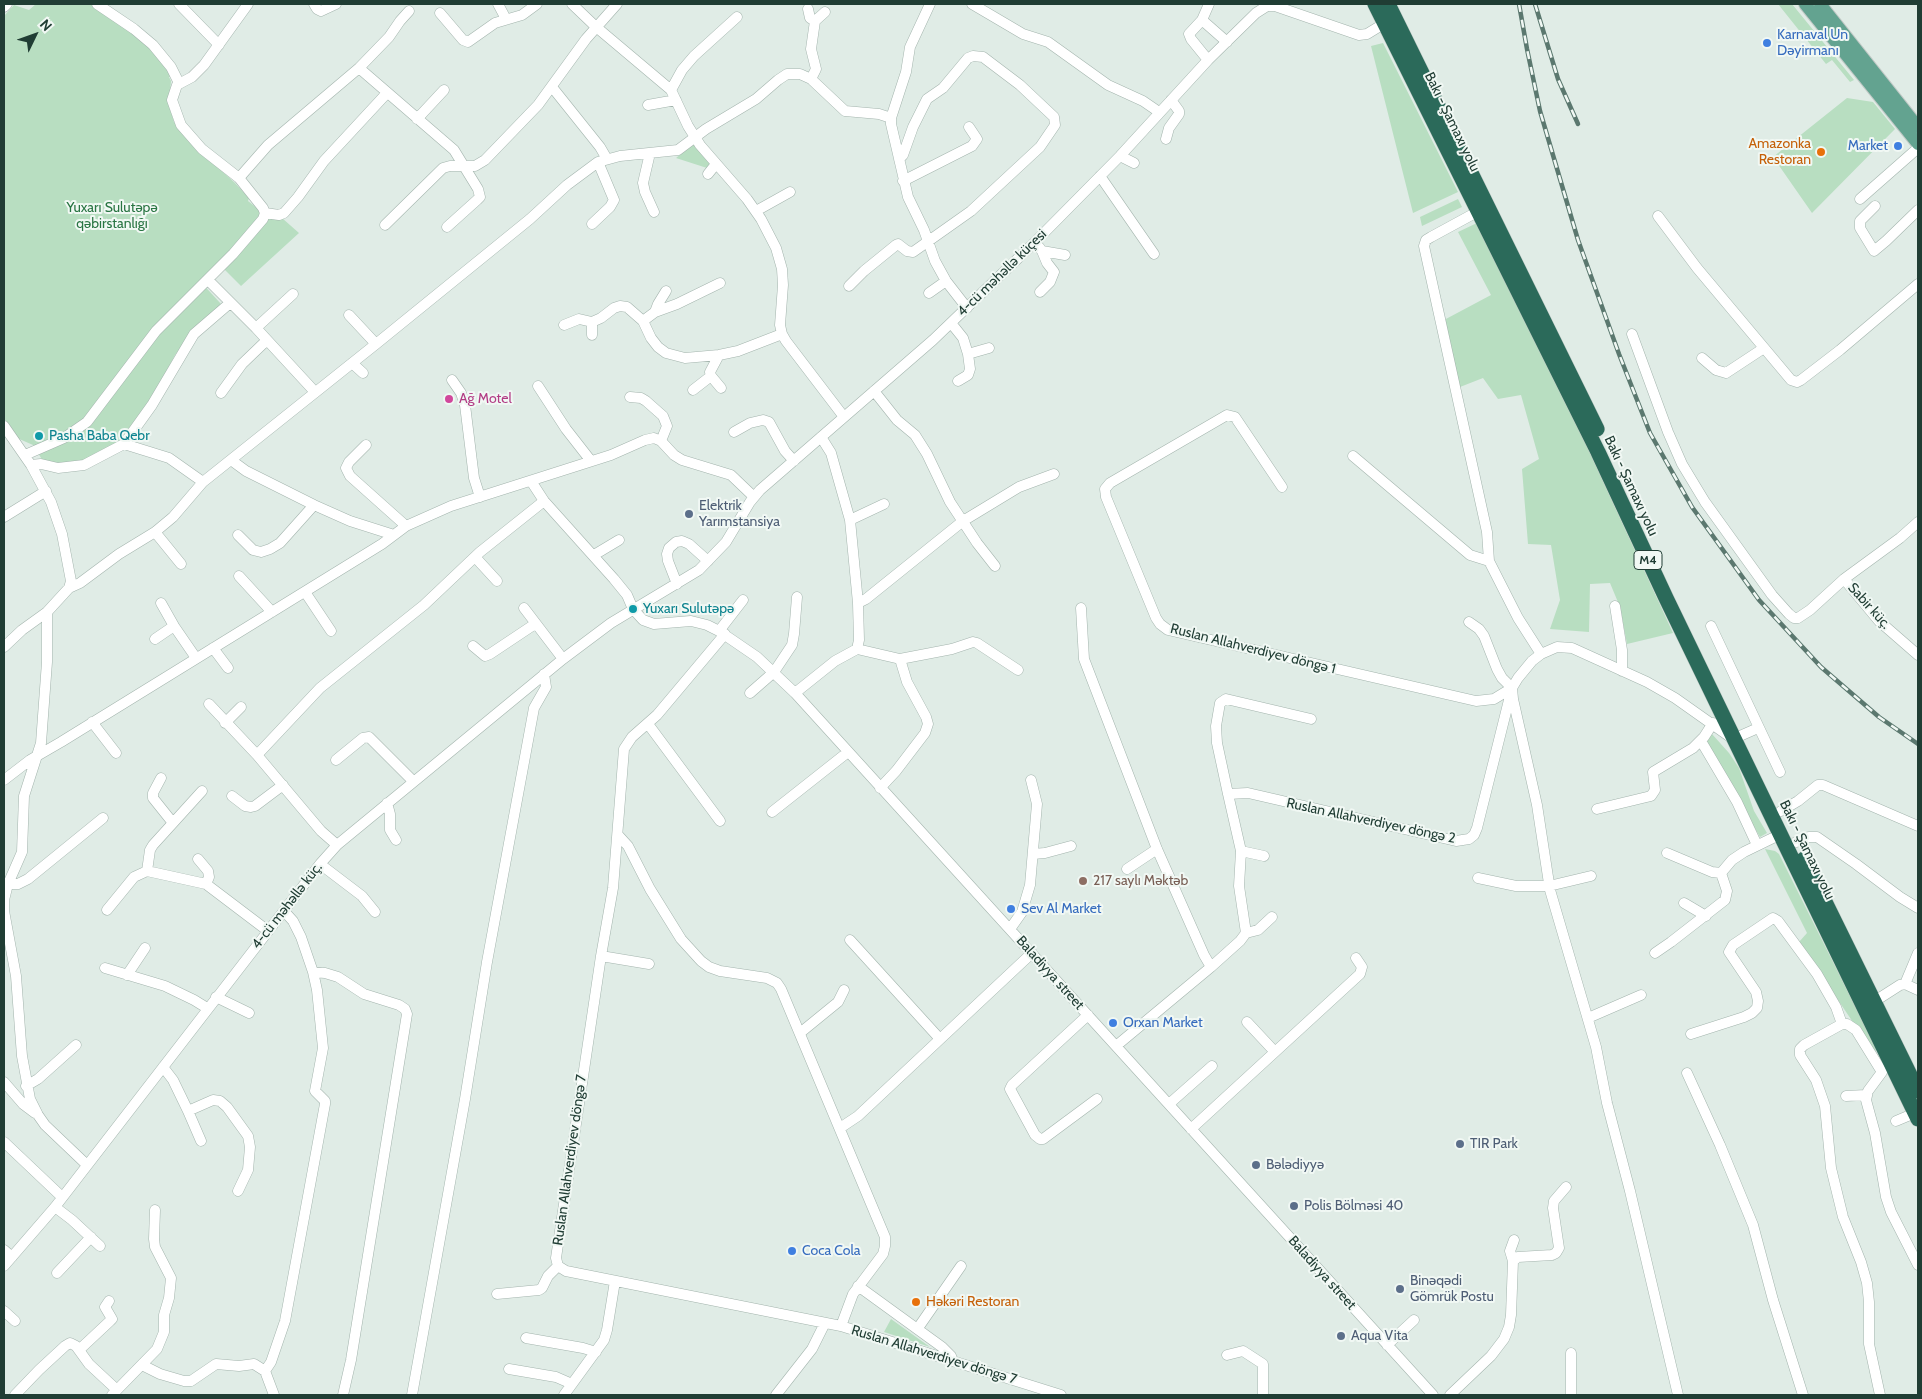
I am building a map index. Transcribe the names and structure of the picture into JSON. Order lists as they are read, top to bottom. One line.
{"streets":{"highway":["Bakı - Şamaxı yolu","M4"],"street":["4-cü məhəllə küçesi","Sabir küç.","Ruslan Allahverdiyev döngə 1","Ruslan Allahverdiyev döngə 2","4-cü məhəllə küç.","Baladiyya street","Ruslan Allahverdiyev döngə 7"]},"crossings":[["Bakı - Şamaxı yolu","4-cü məhəllə küçesi"],["Bakı - Şamaxı yolu","Ruslan Allahverdiyev döngə 2"],["4-cü məhəllə küçesi","4-cü məhəllə küç."],["4-cü məhəllə küçesi","Baladiyya street"],["Ruslan Allahverdiyev döngə 1","Ruslan Allahverdiyev döngə 2"],["4-cü məhəllə küç.","Baladiyya street"],["Baladiyya street","Ruslan Allahverdiyev döngə 7"]],"parks":["Yuxarı Sulutəpə qəbirstanlığı"],"places":["Karnaval Un Dəyirmanı","Market","Amazonka Restoran","Ağ Motel","Pasha Baba Qebr","Elektrik Yarımstansiya","Yuxarı Sulutəpə","217 saylı Məktəb","Sev Al Market","Orxan Market","TIR Park","Bələdiyyə","Polis Bölməsi 40","Coca Cola","Binəqədi Gömrük Postu","Həkəri Restoran","Aqua Vita"],"north":"top right"}
